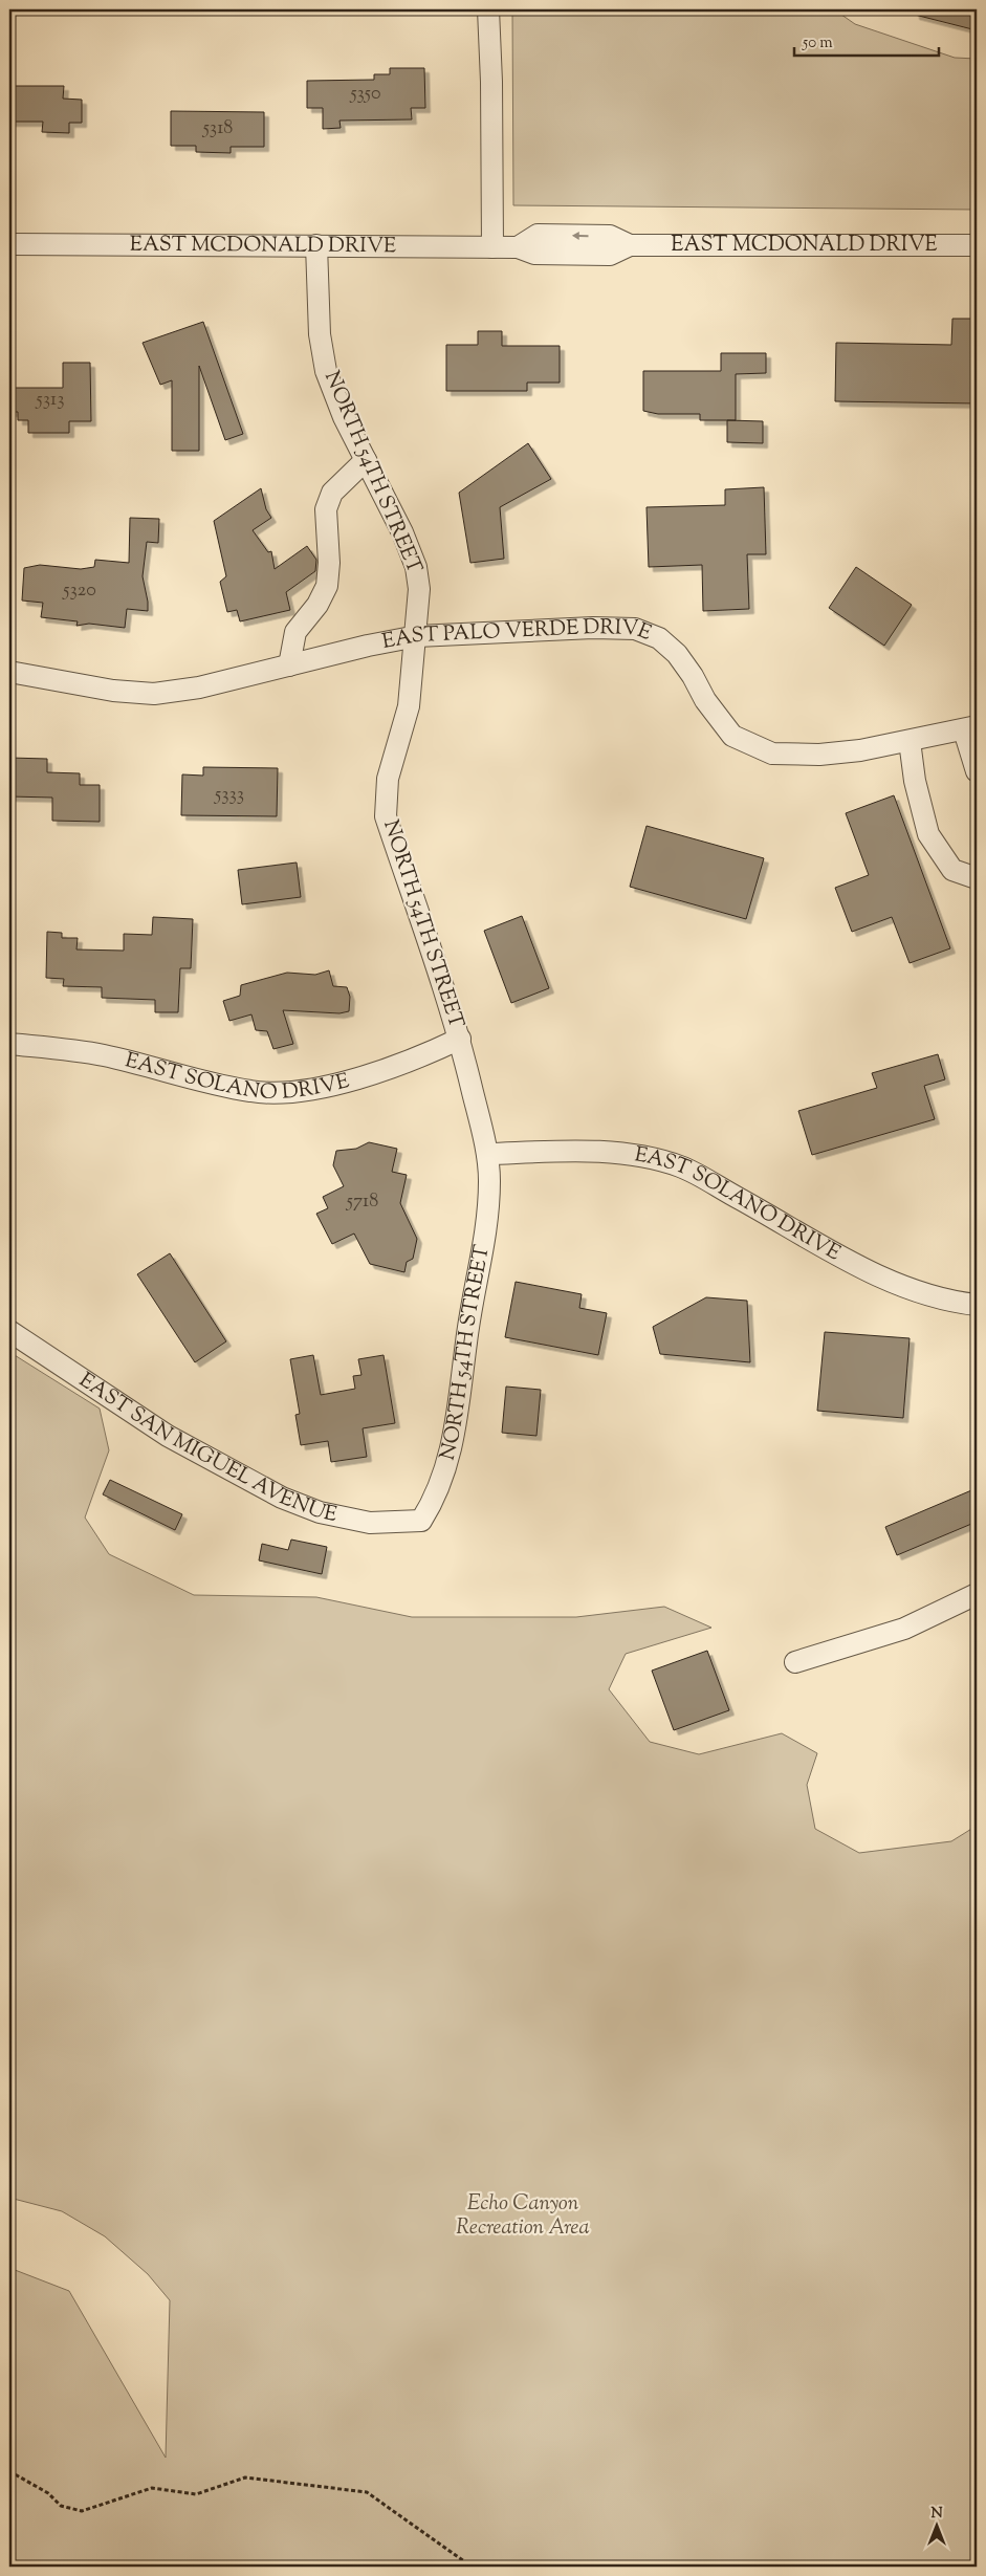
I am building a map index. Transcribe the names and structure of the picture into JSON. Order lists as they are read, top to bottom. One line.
{"streets":{"street":["EAST MCDONALD DRIVE","NORTH 54TH STREET","EAST PALO VERDE DRIVE","EAST SOLANO DRIVE","EAST SAN MIGUEL AVENUE"]},"crossings":[["EAST MCDONALD DRIVE","NORTH 54TH STREET"],["NORTH 54TH STREET","EAST PALO VERDE DRIVE"],["NORTH 54TH STREET","EAST SOLANO DRIVE"],["NORTH 54TH STREET","EAST SAN MIGUEL AVENUE"]],"parks":["Echo Canyon Recreation Area"],"house_numbers":["5350","5318","5313","5320","5333","5718"],"scale_bar":"50 m","north":"top"}
